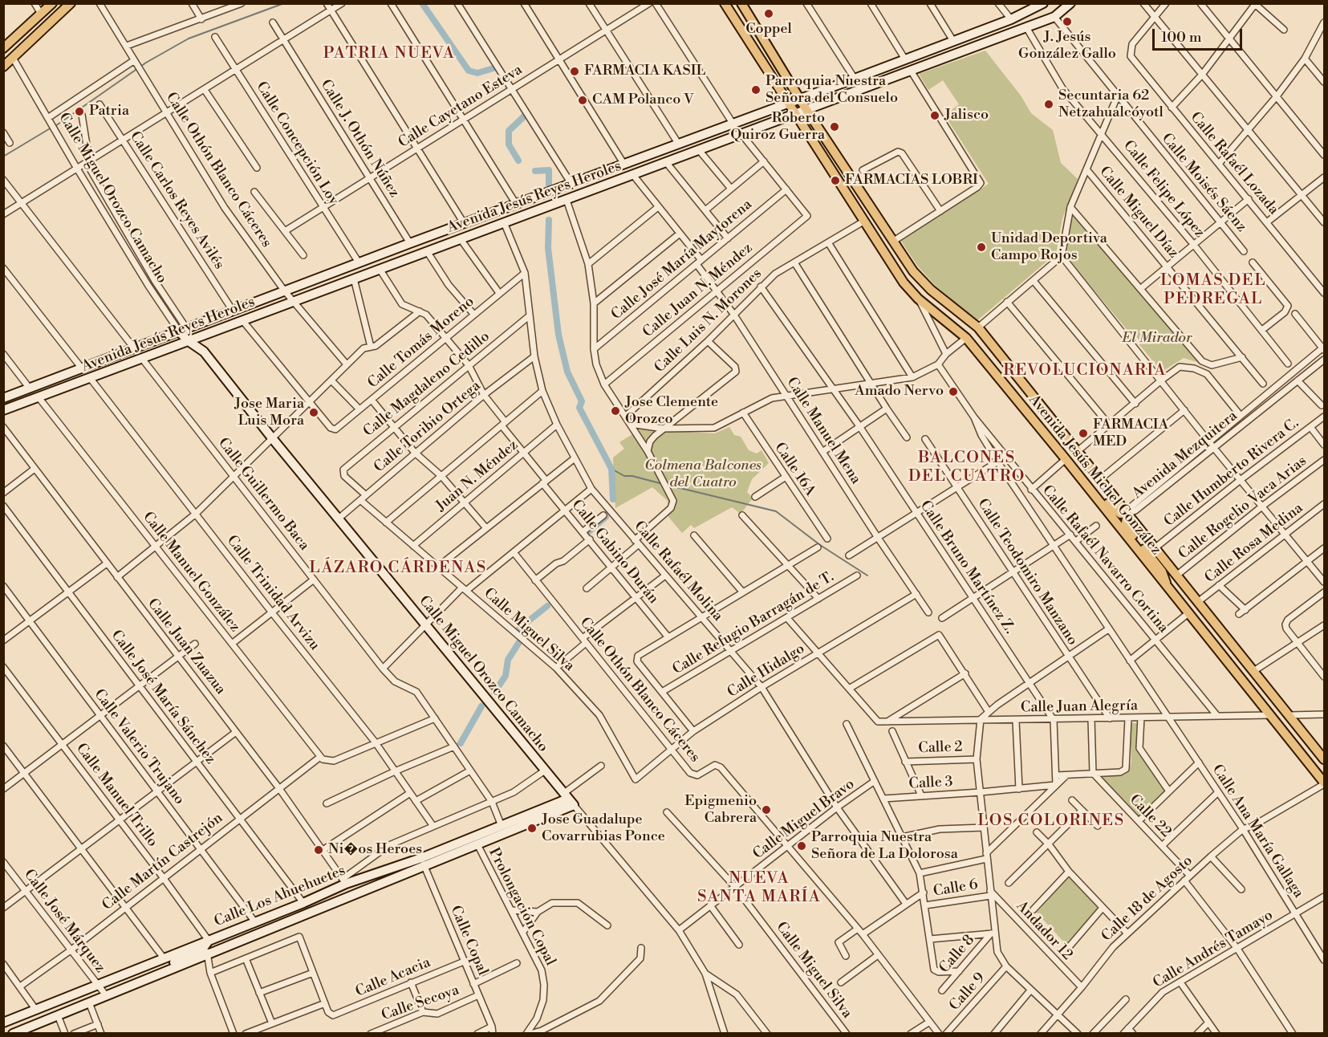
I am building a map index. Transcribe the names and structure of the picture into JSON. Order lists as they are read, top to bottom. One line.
{"streets":{"main road":["Avenida Jesús Michel González"],"street":["Calle Cayetano Esteva","Calle J. Othón Núñez","Calle Concepción Loy","Calle Rafaél Lozada","Calle Othón Blanco Cáceres","Calle Moisés Sáenz","Calle Felipe López","Avenida Jesús Reyes Heroles","Calle Miguel Orozco Camacho","Calle Carlos Reyes Avilés","Calle Miguel Díaz","Calle José María Maytorena","Calle Juan N. Méndez","Calle Luis N. Morones","Calle Tomás Moreno","Calle Magdaleno Cedillo","Calle Toribio Ortega","Calle Manuel Mena","Avenida Mezquitera","Calle 16A","Calle Humberto Rivera C.","Juan N. Méndez","Calle Guillermo Baca","Calle Rogelio Vaca Arias","Calle Rosa Medina","Calle Gabino Durán","Calle Rafaél Navarro Cortina","Calle Bruno Martínez Z.","Calle Rafaél Molina","Calle Manuel González","Calle Teodomiro Manzano","Calle Trinidad Arvizu","Calle Refugio Barragán de T.","Calle Miguel Silva","Calle Juan Zuazua","Calle Hidalgo","Calle José María Sánchez","Calle Juan Alegría","Calle Valerio Trujano","Calle 2","Calle 3","Calle Manuel Trillo","Calle 22","Calle Miguel Bravo","Calle Ana María Gallaga","Calle Martín Castrejón","Calle 6","Calle Los Ahuehuetes","Calle 18 de Agosto","Prolongación Copal","Calle José Márquez","Andador 12","Calle Copal","Calle Andrés Tamayo","Calle 8","Calle Acacia","Calle 9","Calle Secoya"]},"crossings":[["Calle Cayetano Esteva","Calle J. Othón Núñez"],["Calle Cayetano Esteva","Calle Concepción Loy"],["Calle J. Othón Núñez","Avenida Jesús Reyes Heroles"],["Calle Concepción Loy","Avenida Jesús Reyes Heroles"],["Calle Othón Blanco Cáceres","Avenida Jesús Reyes Heroles"],["Calle Othón Blanco Cáceres","Calle Hidalgo"],["Calle Othón Blanco Cáceres","Calle Miguel Bravo"],["Calle Moisés Sáenz","Avenida Jesús Reyes Heroles"],["Calle Felipe López","Avenida Jesús Reyes Heroles"],["Avenida Jesús Reyes Heroles","Calle Miguel Orozco Camacho"],["Avenida Jesús Reyes Heroles","Calle Carlos Reyes Avilés"],["Avenida Jesús Reyes Heroles","Avenida Jesús Michel González"],["Avenida Jesús Reyes Heroles","Calle Guillermo Baca"],["Avenida Jesús Reyes Heroles","Calle Gabino Durán"],["Avenida Jesús Reyes Heroles","Calle Rafaél Molina"],["Avenida Jesús Reyes Heroles","Calle Manuel González"],["Avenida Jesús Reyes Heroles","Calle Trinidad Arvizu"],["Calle Miguel Orozco Camacho","Calle Toribio Ortega"],["Calle Miguel Orozco Camacho","Calle Miguel Bravo"],["Calle Miguel Orozco Camacho","Calle Los Ahuehuetes"],["Calle José María Maytorena","Calle Juan N. Méndez"],["Calle José María Maytorena","Calle Manuel Mena"],["Calle Juan N. Méndez","Calle Manuel Mena"],["Calle Luis N. Morones","Calle Manuel Mena"],["Calle Luis N. Morones","Avenida Jesús Michel González"],["Calle Luis N. Morones","Calle Bruno Martínez Z."],["Calle Tomás Moreno","Calle Gabino Durán"],["Calle Tomás Moreno","Calle Rafaél Molina"],["Calle Magdaleno Cedillo","Calle Toribio Ortega"],["Calle Magdaleno Cedillo","Calle Gabino Durán"],["Calle Magdaleno Cedillo","Calle Rafaél Molina"],["Calle Toribio Ortega","Calle Gabino Durán"],["Calle Toribio Ortega","Calle Rafaél Molina"],["Calle Toribio Ortega","Calle Miguel Silva"],["Calle Manuel Mena","Calle Hidalgo"],["Avenida Mezquitera","Avenida Jesús Michel González"],["Calle Humberto Rivera C.","Avenida Jesús Michel González"],["Avenida Jesús Michel González","Calle Rogelio Vaca Arias"],["Avenida Jesús Michel González","Calle Rosa Medina"],["Avenida Jesús Michel González","Calle Juan Alegría"],["Avenida Jesús Michel González","Calle 18 de Agosto"],["Juan N. Méndez","Calle Gabino Durán"],["Juan N. Méndez","Calle Rafaél Molina"],["Juan N. Méndez","Calle Miguel Silva"],["Calle Guillermo Baca","Calle Los Ahuehuetes"],["Calle Rafaél Navarro Cortina","Calle Juan Alegría"],["Calle Rafaél Navarro Cortina","Calle Ana María Gallaga"],["Calle Bruno Martínez Z.","Calle Juan Alegría"],["Calle Rafaél Molina","Calle Refugio Barragán de T."],["Calle Rafaél Molina","Calle Hidalgo"],["Calle Rafaél Molina","Calle Miguel Bravo"],["Calle Manuel González","Calle Trinidad Arvizu"],["Calle Manuel González","Calle Martín Castrejón"],["Calle Teodomiro Manzano","Calle Juan Alegría"],["Calle Miguel Silva","Calle Hidalgo"],["Calle Miguel Silva","Calle Miguel Bravo"],["Calle Juan Zuazua","Calle Martín Castrejón"],["Calle Juan Zuazua","Calle Los Ahuehuetes"],["Calle José María Sánchez","Calle Martín Castrejón"],["Calle José María Sánchez","Calle Los Ahuehuetes"],["Calle Juan Alegría","Calle Ana María Gallaga"],["Calle Valerio Trujano","Calle Martín Castrejón"],["Calle Valerio Trujano","Calle Los Ahuehuetes"],["Calle Manuel Trillo","Calle Martín Castrejón"],["Calle Manuel Trillo","Calle Los Ahuehuetes"],["Calle 22","Calle 18 de Agosto"],["Calle Ana María Gallaga","Calle 18 de Agosto"],["Calle Ana María Gallaga","Calle Andrés Tamayo"],["Calle Martín Castrejón","Calle José Márquez"],["Calle 6","Andador 12"],["Calle Los Ahuehuetes","Prolongación Copal"],["Calle Los Ahuehuetes","Calle José Márquez"],["Calle Los Ahuehuetes","Calle Copal"],["Calle 18 de Agosto","Andador 12"],["Calle Copal","Calle Acacia"],["Calle Copal","Calle Secoya"]],"districts":["PATRIA NUEVA","LOMAS DEL PEDREGAL","REVOLUCIONARIA","BALCONES DEL CUATRO","LÁZARO CÁRDENAS","LOS COLORINES","NUEVA SANTA MARÍA"],"parks":["El Mirador","Colmena Balcones del Cuatro"],"places":["Coppel","J. Jesús González Gallo","FARMACIA KASIL","Parroquia Nuestra Señora del Consuelo","CAM Polanco V","Secuntaria 62 Netzahualcóyotl","Patria","Jalisco","Roberto Quiroz Guerra","FARMACIAS LOBRI","Unidad Deportiva Campo Rojos","Amado Nervo","Jose Clemente Orozco","Jose Maria Luis Mora","FARMACIA MED","Epigmenio Cabrera","Jose Guadalupe Covarrubias Ponce","Parroquia Nuestra Señora de La Dolorosa","Ni�os Heroes"],"scale_bar":"100 m"}
